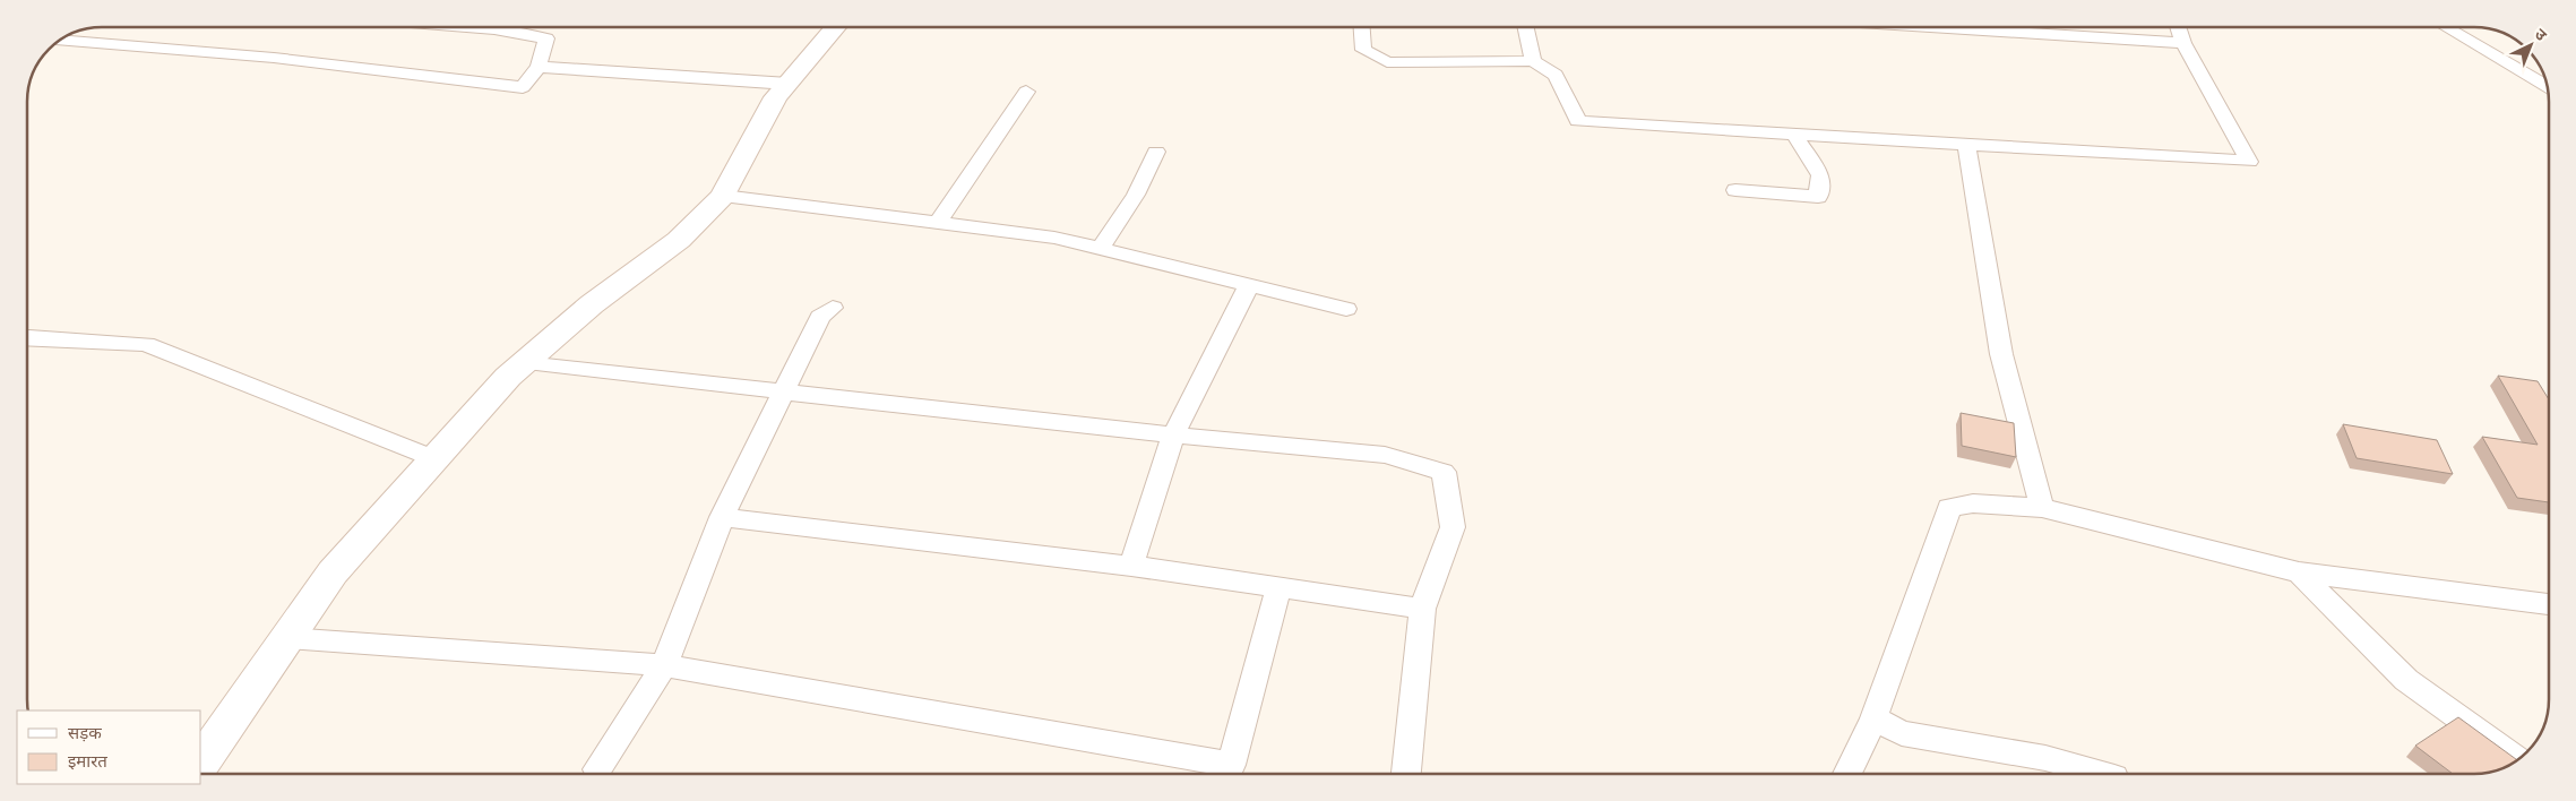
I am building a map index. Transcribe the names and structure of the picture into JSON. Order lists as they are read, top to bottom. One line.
{"legend":["सड़क","इमारत"],"north":"top right"}
